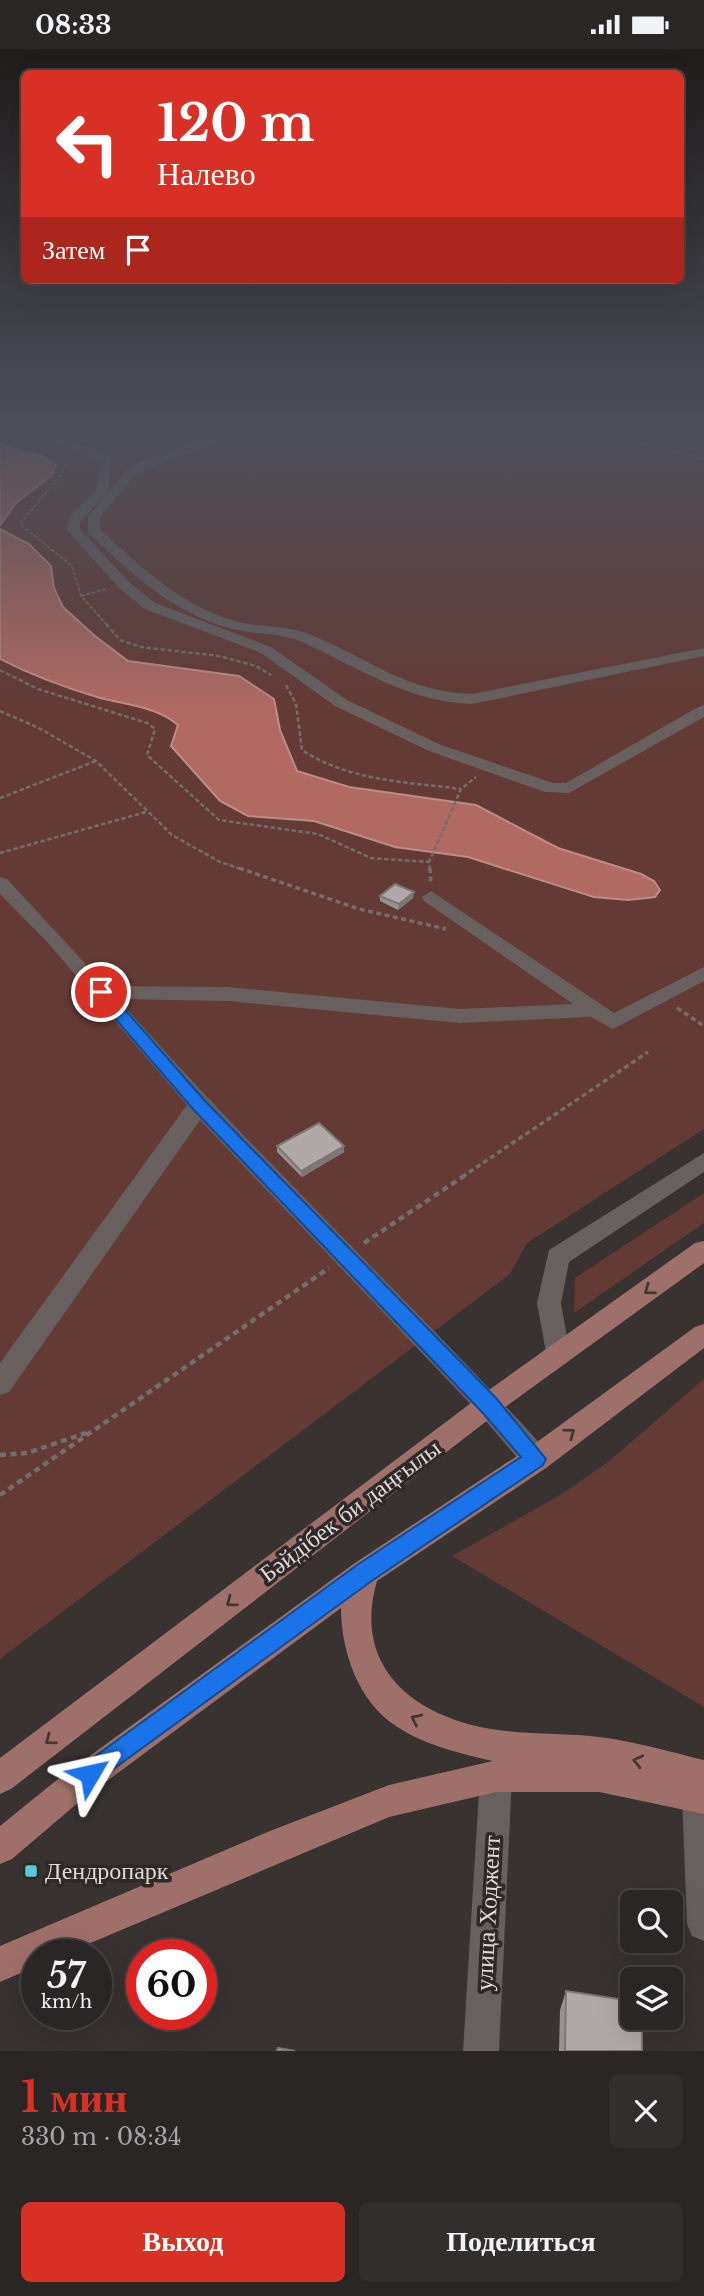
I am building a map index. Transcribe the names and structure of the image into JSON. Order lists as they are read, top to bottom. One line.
{"streets":{"main road":["Бәйдібек би даңғылы"],"street":["улица Ходжент"]},"places":{"transit":["Дендропарк"]},"page":{"status":"08:33","turn":["120 m","Налево"],"then":"Затем","speed":"57 km/h","limit":"60","heading":["1 мин","330 m · 08:34"],"buttons":["Выход","Поделиться"]}}
